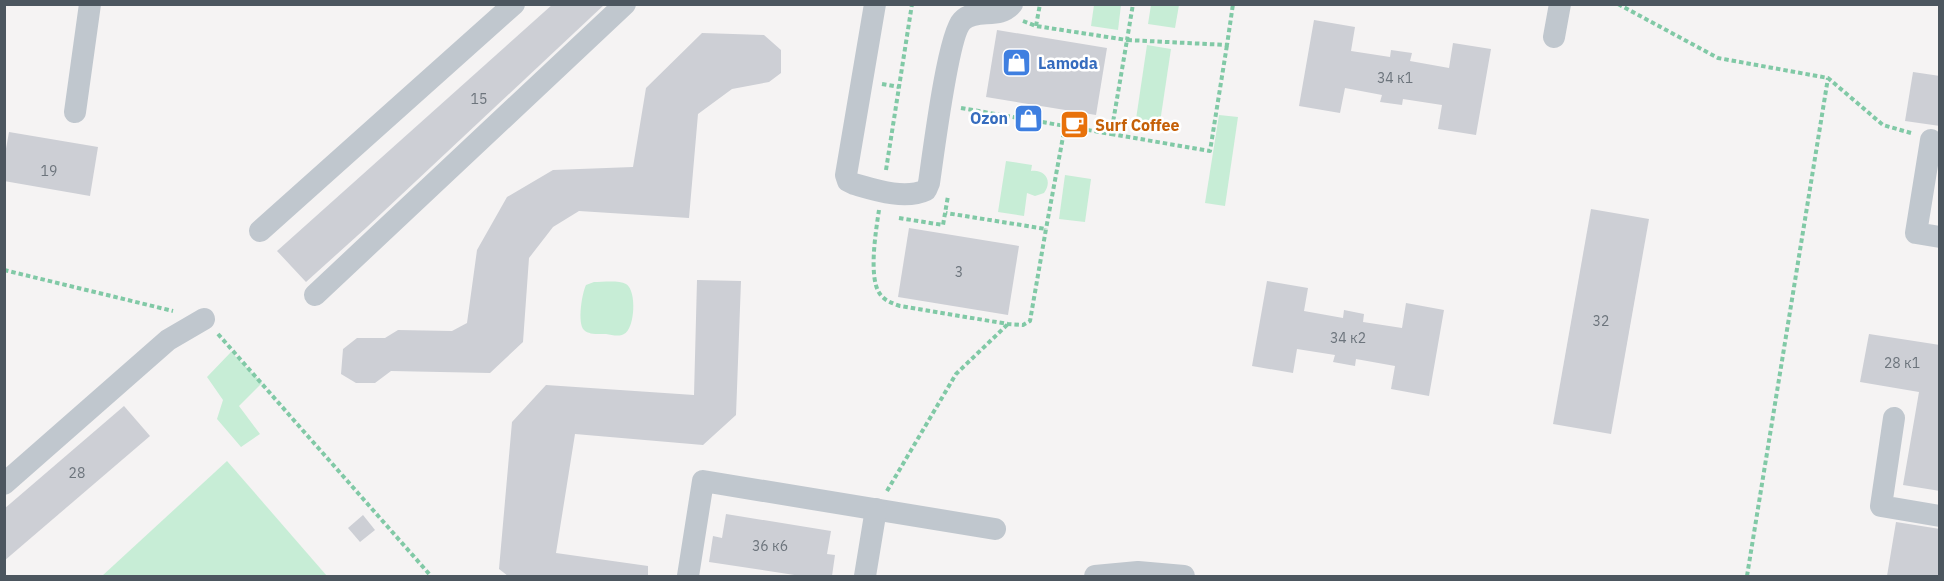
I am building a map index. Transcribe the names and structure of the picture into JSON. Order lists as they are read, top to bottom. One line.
{"places":{"shop":["Lamoda","Ozon"],"cafe":["Surf Coffee"]},"house_numbers":["34 к1","15","19","3","32","34 к2","28 к1","28","36 к6"]}
